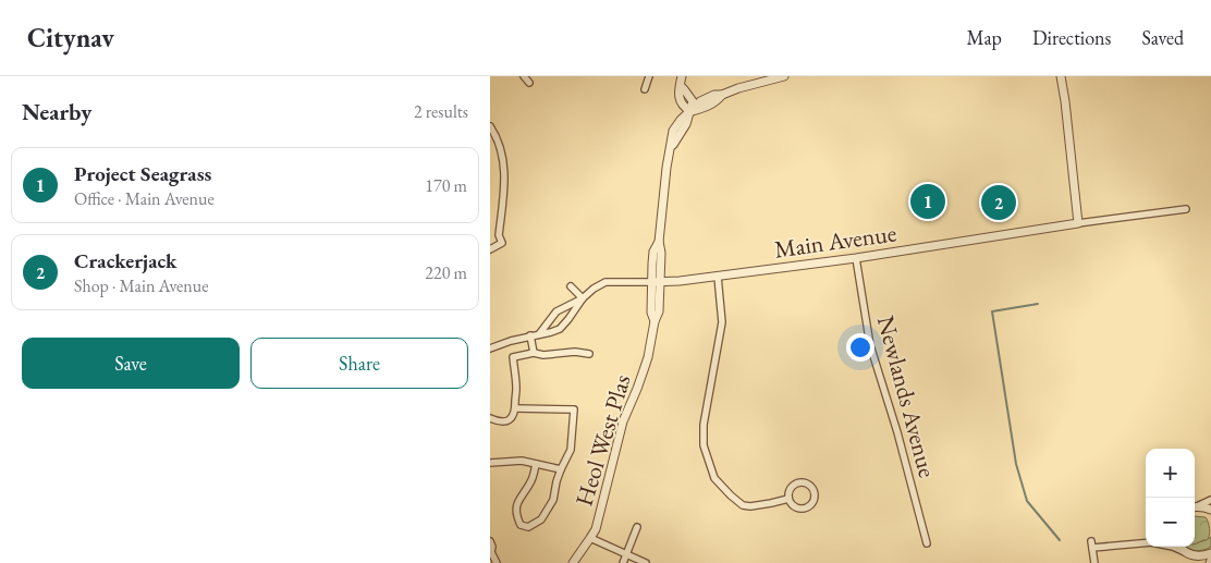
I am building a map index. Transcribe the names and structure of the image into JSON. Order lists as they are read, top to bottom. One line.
{"streets":{"street":["Main Avenue","Newlands Avenue","Heol West Plas"]},"crossings":[["Main Avenue","Newlands Avenue"],["Main Avenue","Heol West Plas"]],"page":{"header":"Citynav","nav":["Map","Directions","Saved"],"heading":["Nearby","2 results"],"list":[{"mark":"1","name":"Project Seagrass","note":"Office · Main Avenue","value":"170 m"},{"mark":"2","name":"Crackerjack","note":"Shop · Main Avenue","value":"220 m"}],"pins":["1","2"],"buttons":["Save","Share"],"map_buttons":["+","−"]}}
